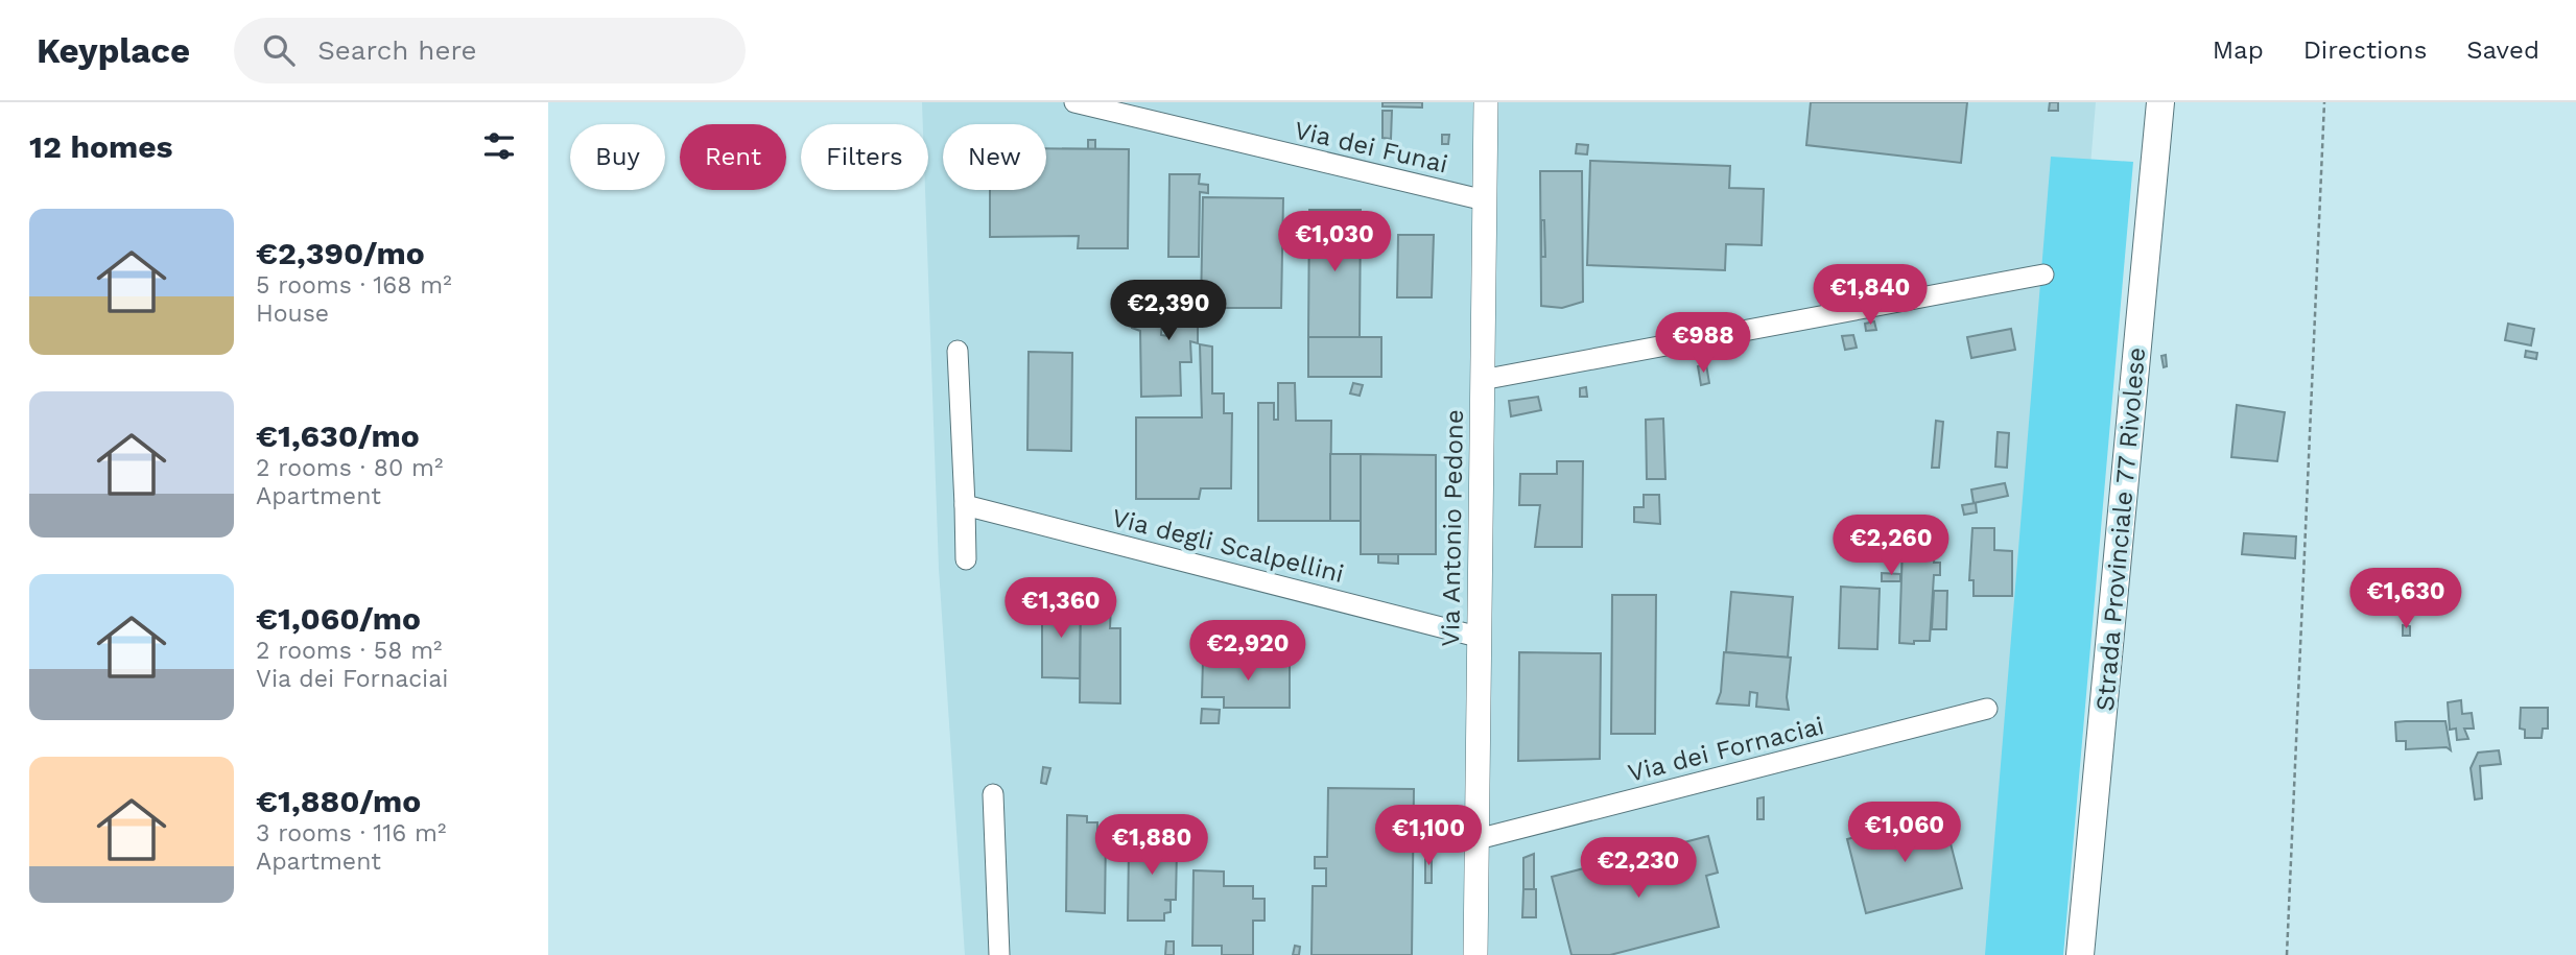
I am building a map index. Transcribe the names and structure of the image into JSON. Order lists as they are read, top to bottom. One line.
{"streets":{"main road":["Strada Provinciale 77 Rivolese"],"street":["Via dei Funai","Via Antonio Pedone","Via degli Scalpellini","Via dei Fornaciai"]},"crossings":[["Via dei Funai","Via Antonio Pedone"],["Via Antonio Pedone","Via degli Scalpellini"],["Via Antonio Pedone","Via dei Fornaciai"]],"page":{"header":"Keyplace","search":"Search here","nav":["Map","Directions","Saved"],"heading":"12 homes","chip":["Buy","Rent","Filters","New"],"list":[{"name":"€2,390/mo","note":"5 rooms · 168 m² · House"},{"name":"€1,630/mo","note":"2 rooms · 80 m² · Apartment"},{"name":"€1,060/mo","note":"2 rooms · 58 m² · Via dei Fornaciai"},{"name":"€1,880/mo","note":"3 rooms · 116 m² · Apartment"}],"price":["€1,030","€1,840","€2,390","€988","€2,260","€1,630","€1,360","€2,920","€1,060","€1,100","€1,880","€2,230"]}}
